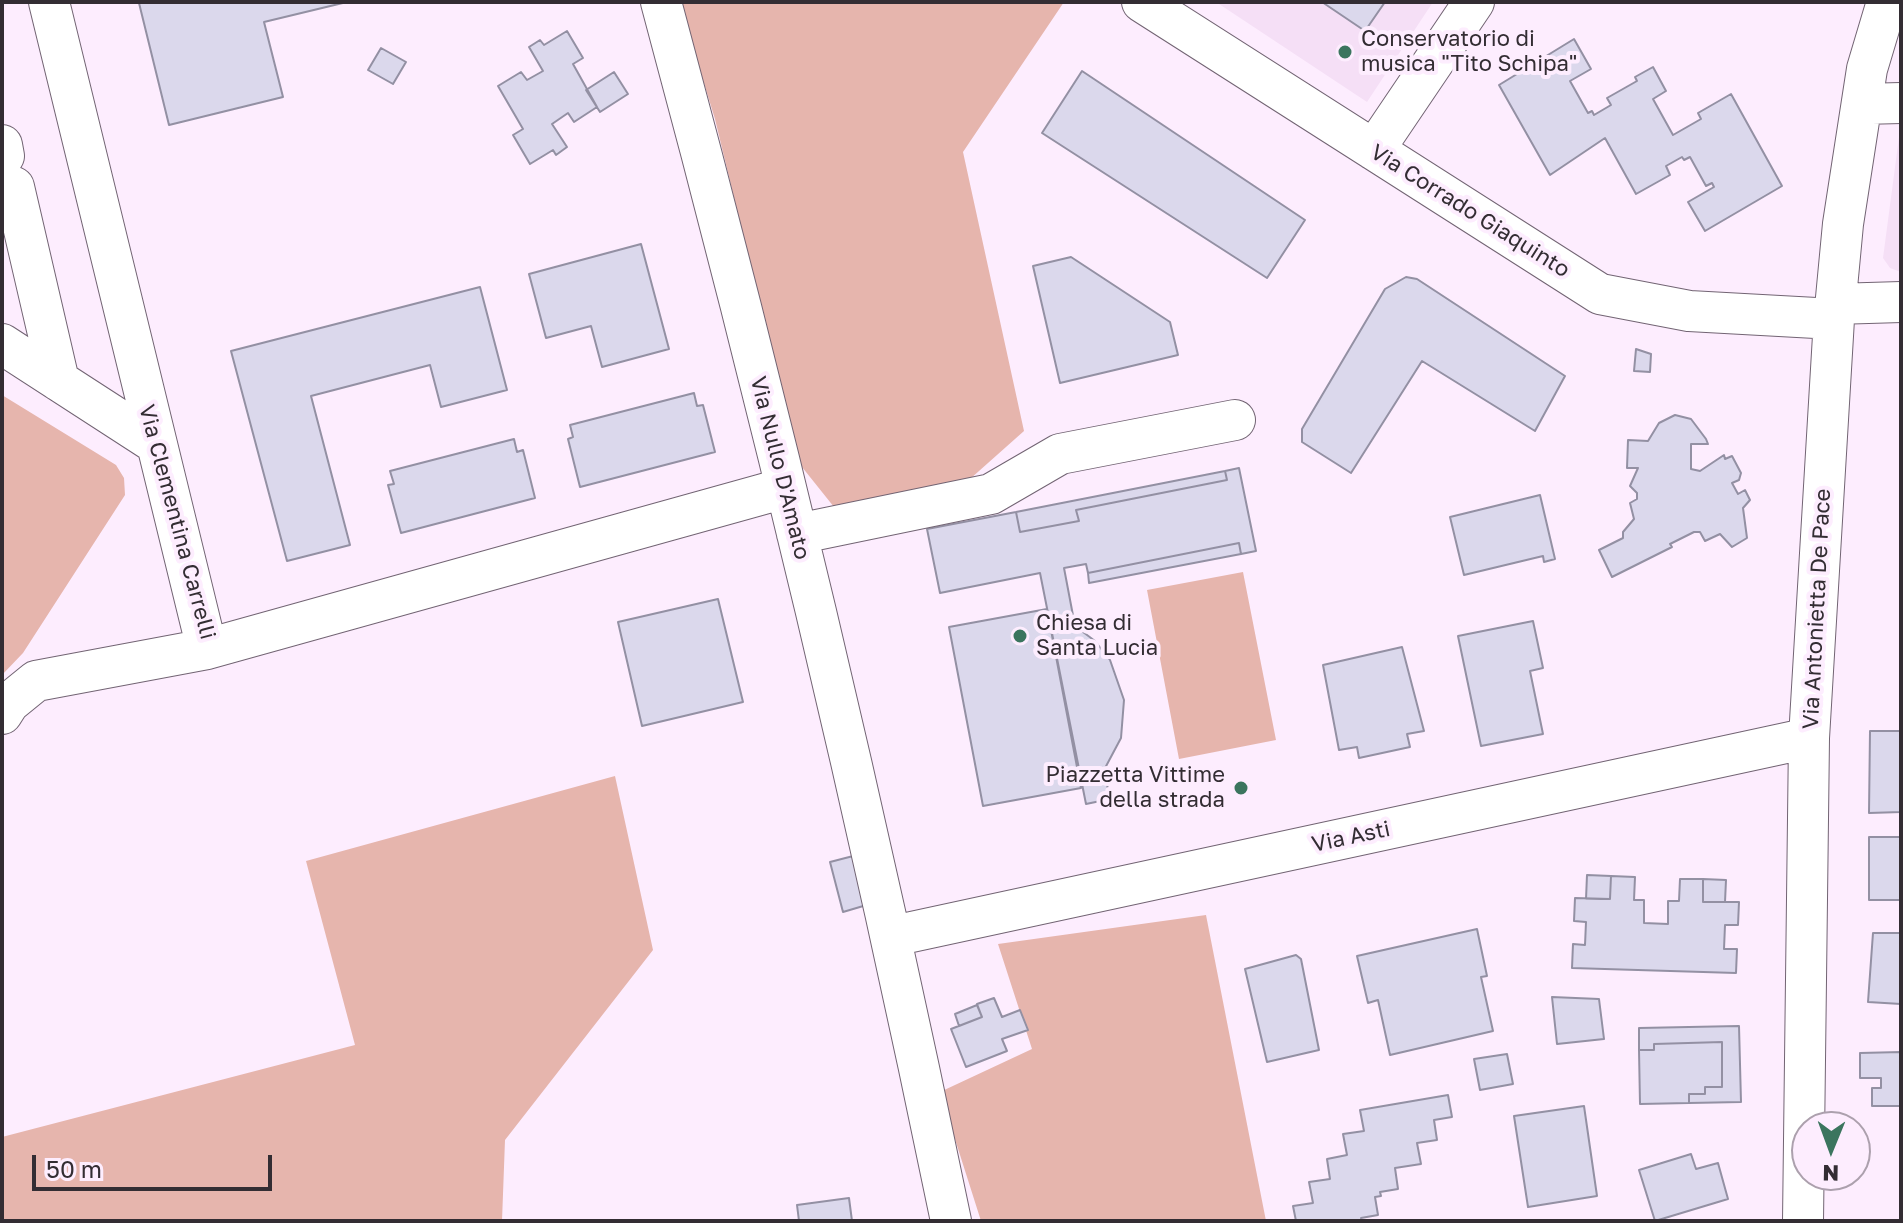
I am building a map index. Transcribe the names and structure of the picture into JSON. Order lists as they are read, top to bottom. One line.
{"streets":{"street":["Via Corrado Giaquinto","Via Nullo D'Amato","Via Clementina Carrelli","Via Antonietta De Pace","Via Asti"]},"crossings":[["Via Corrado Giaquinto","Via Antonietta De Pace"],["Via Nullo D'Amato","Via Clementina Carrelli"],["Via Nullo D'Amato","Via Asti"],["Via Antonietta De Pace","Via Asti"]],"places":["Conservatorio di musica \"Tito Schipa\"","Chiesa di Santa Lucia","Piazzetta Vittime della strada"],"scale_bar":"50 m","north":"bottom"}
